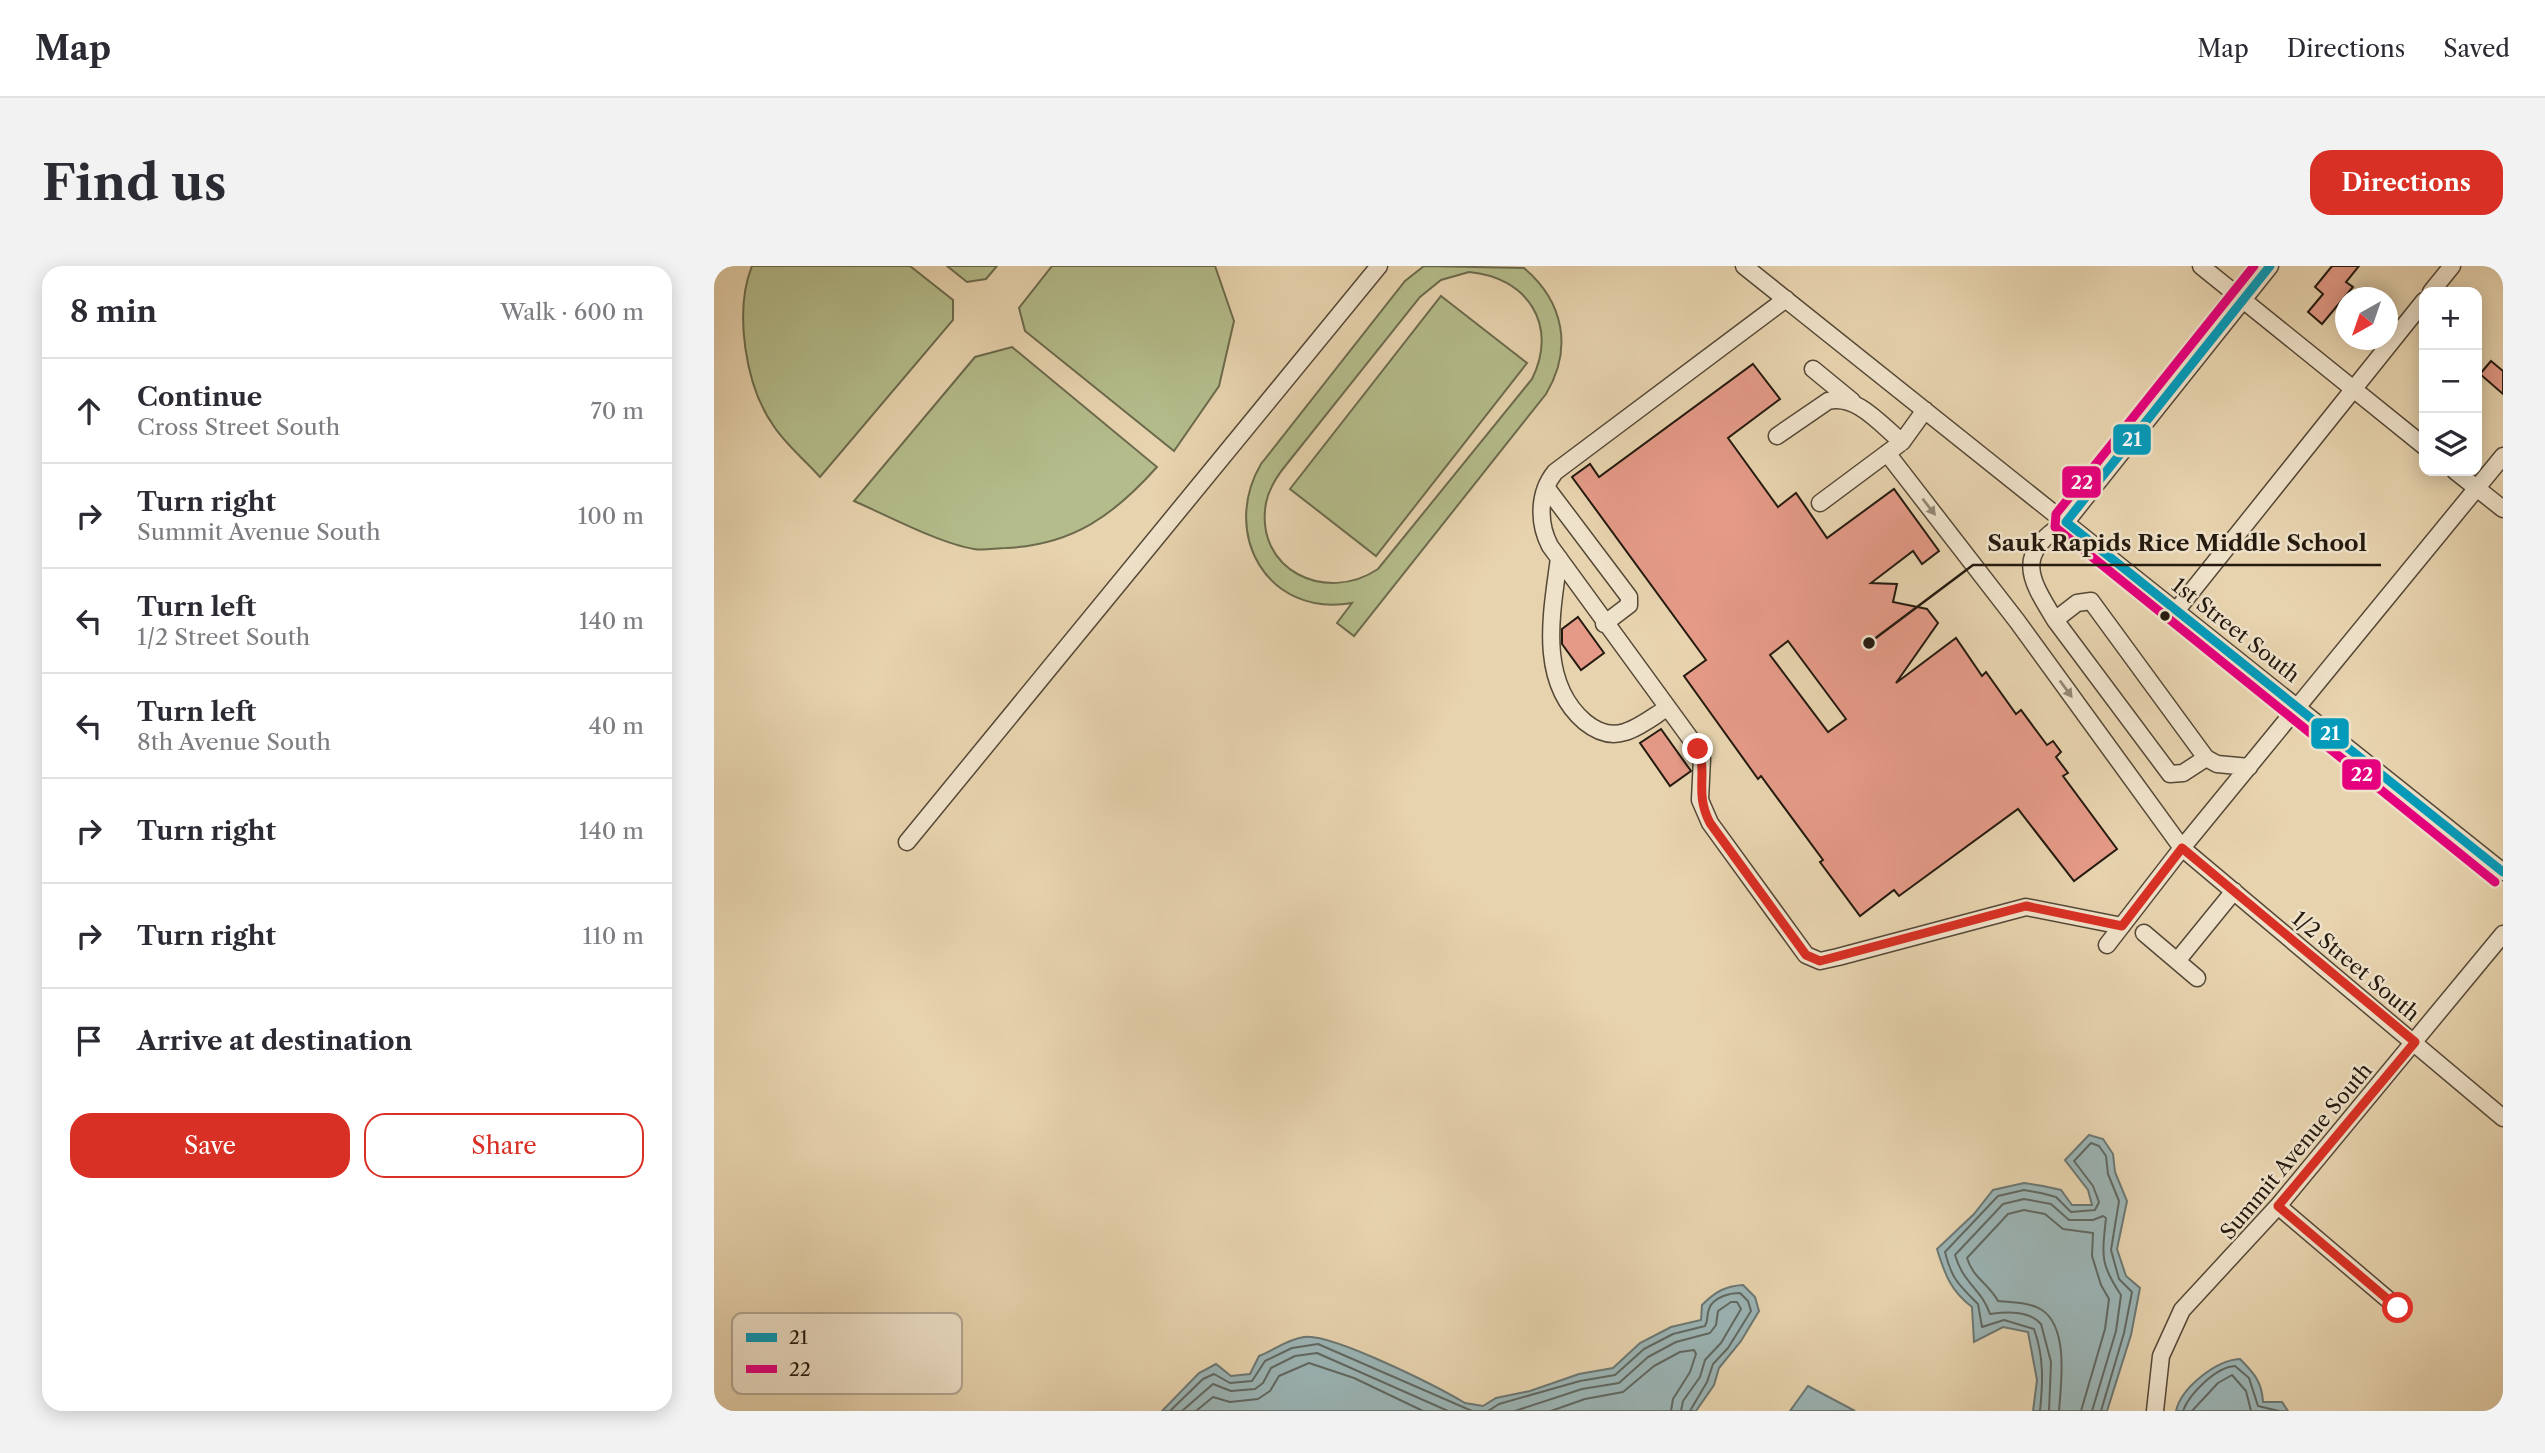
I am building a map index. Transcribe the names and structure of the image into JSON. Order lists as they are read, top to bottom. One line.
{"streets":{"street":["1st Street South","1/2 Street South","Summit Avenue South"]},"crossings":[["1/2 Street South","Summit Avenue South"]],"one_way":["1/2 Street South"],"places":["Sauk Rapids Rice Middle School"],"lines":["transit line 21","transit line 22"],"legend":["21","22"],"north":"bottom left","page":{"header":"Map","nav":["Map","Directions","Saved"],"buttons":["Directions",["Save","Share"]],"title":"Find us","heading":["8 min","Walk · 600 m"],"map_buttons":["+","−"],"list":[["Continue","Cross Street South","70 m"],["Turn right","Summit Avenue South","100 m"],["Turn left","1/2 Street South","140 m"],["Turn left","8th Avenue South","40 m"],["Turn right","140 m"],["Turn right","110 m"],"Arrive at destination"]}}
